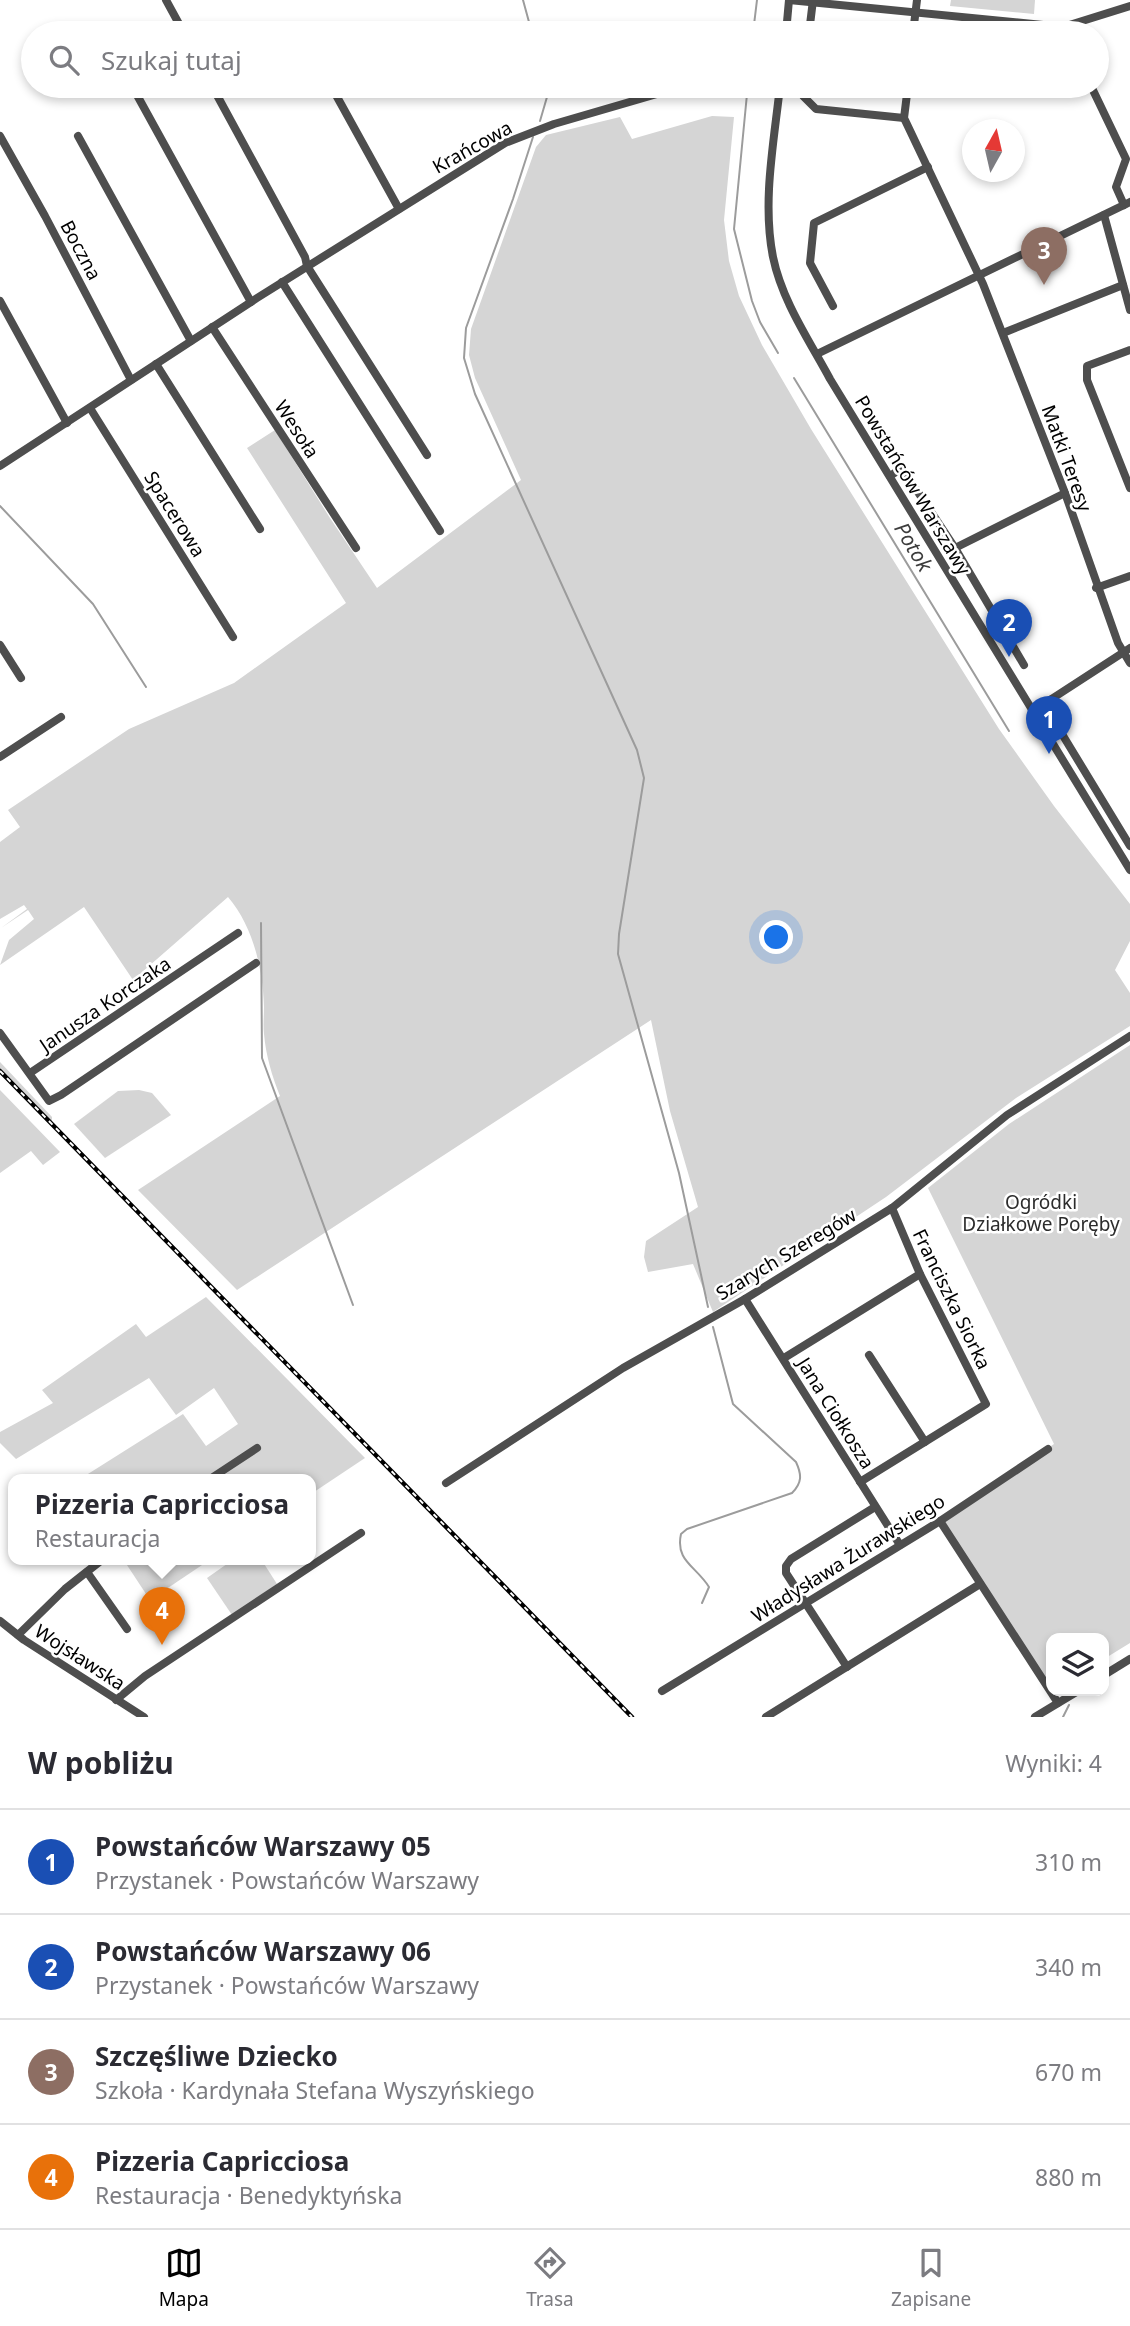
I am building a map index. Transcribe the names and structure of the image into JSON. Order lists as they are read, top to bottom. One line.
{"streets":{"street":["Krańcowa","Boczna","Wesoła","Matki Teresy","Powstańców Warszawy","Spacerowa","Janusza Korczaka","Szarych Szeregów","Franciszka Siorka","Jana Ciołkosza","Władysława Żurawskiego","Wojsławska"]},"crossings":[["Krańcowa","Boczna"],["Krańcowa","Wesoła"],["Krańcowa","Spacerowa"],["Szarych Szeregów","Franciszka Siorka"],["Szarych Szeregów","Jana Ciołkosza"],["Jana Ciołkosza","Władysława Żurawskiego"]],"water":["Potok"],"parks":["Ogródki Działkowe Poręby"],"north":"top","page":{"search":"Szukaj tutaj","pins":["3","2","1","4"],"popup":["Pizzeria Capricciosa","Restauracja"],"heading":["W pobliżu","Wyniki: 4"],"list":[{"mark":"1","name":"Powstańców Warszawy 05","note":"Przystanek · Powstańców Warszawy","value":"310 m"},{"mark":"2","name":"Powstańców Warszawy 06","note":"Przystanek · Powstańców Warszawy","value":"340 m"},{"mark":"3","name":"Szczęśliwe Dziecko","note":"Szkoła · Kardynała Stefana Wyszyńskiego","value":"670 m"},{"mark":"4","name":"Pizzeria Capricciosa","note":"Restauracja · Benedyktyńska","value":"880 m"}],"nav":["Mapa","Trasa","Zapisane"]}}
